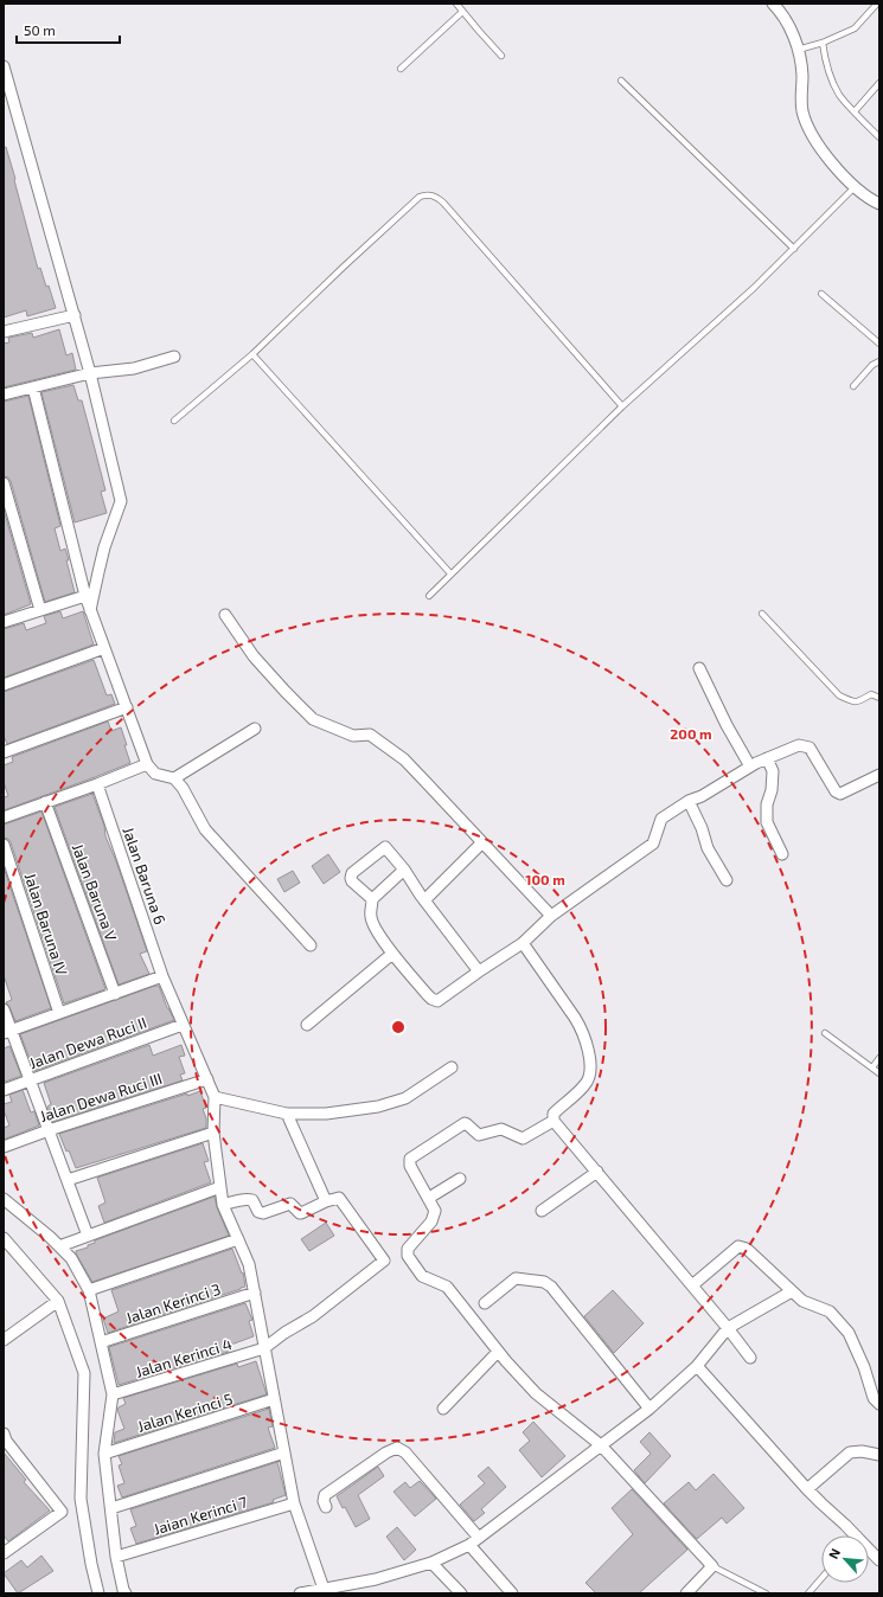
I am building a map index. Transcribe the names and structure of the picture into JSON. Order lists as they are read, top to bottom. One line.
{"streets":{"street":["Jalan Baruna 6","Jalan Baruna V","Jalan Baruna IV","Jalan Dewa Ruci II","Jalan Dewa Ruci III","Jalan Kerinci 3","Jalan Kerinci 4","Jalan Kerinci 5","Jaian Kerinci 7"]},"crossings":[["Jalan Baruna 6","Jalan Dewa Ruci II"],["Jalan Baruna 6","Jalan Dewa Ruci III"],["Jalan Baruna 6","Jalan Kerinci 3"],["Jalan Baruna 6","Jalan Kerinci 4"],["Jalan Baruna 6","Jalan Kerinci 5"],["Jalan Baruna 6","Jaian Kerinci 7"]],"scale_bar":"50 m","north":"top left","rings":["200 m","100 m"]}
